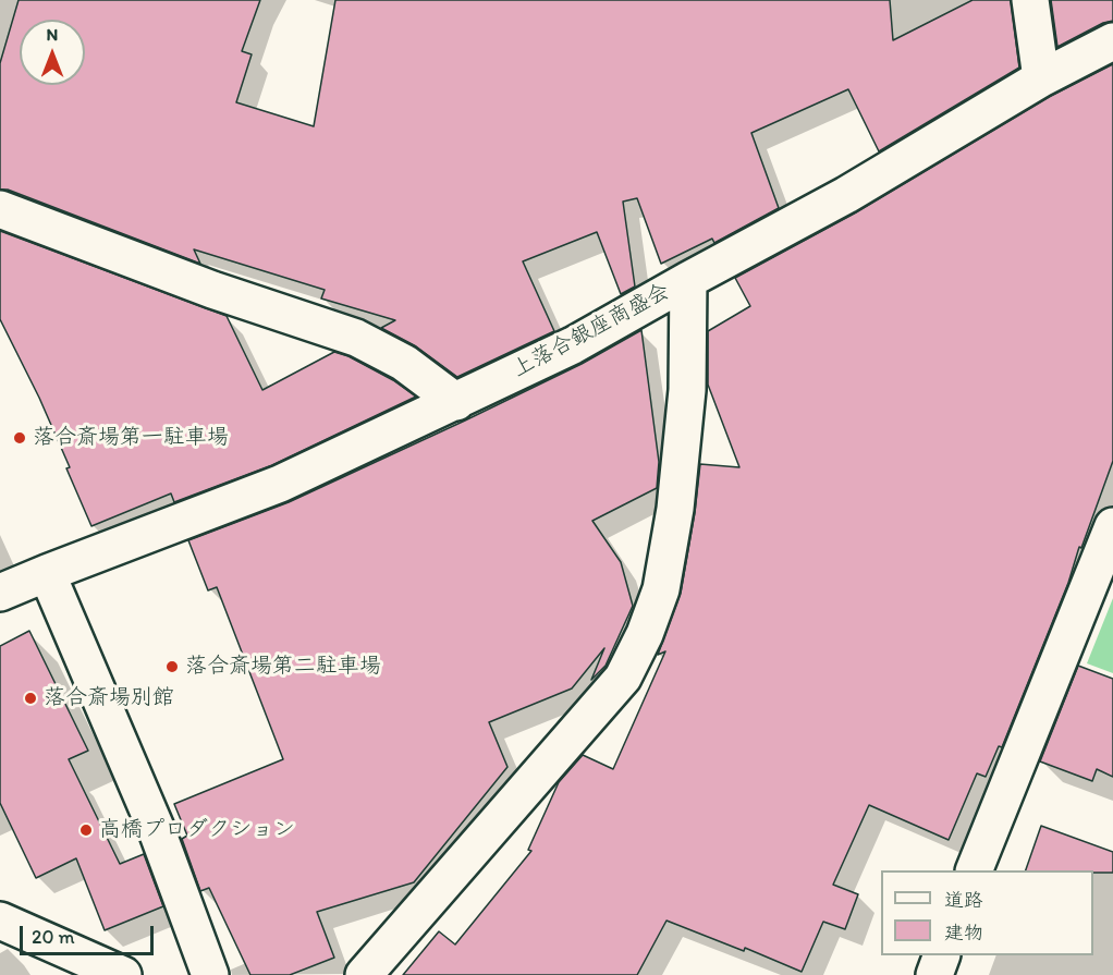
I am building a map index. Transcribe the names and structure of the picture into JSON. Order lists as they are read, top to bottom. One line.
{"streets":{"street":["上落合銀座商盛会"]},"places":["落合斎場第一駐車場","落合斎場第二駐車場","落合斎場別館","高橋プロダクション"],"legend":["道路","建物"],"scale_bar":"20 m","north":"top"}
